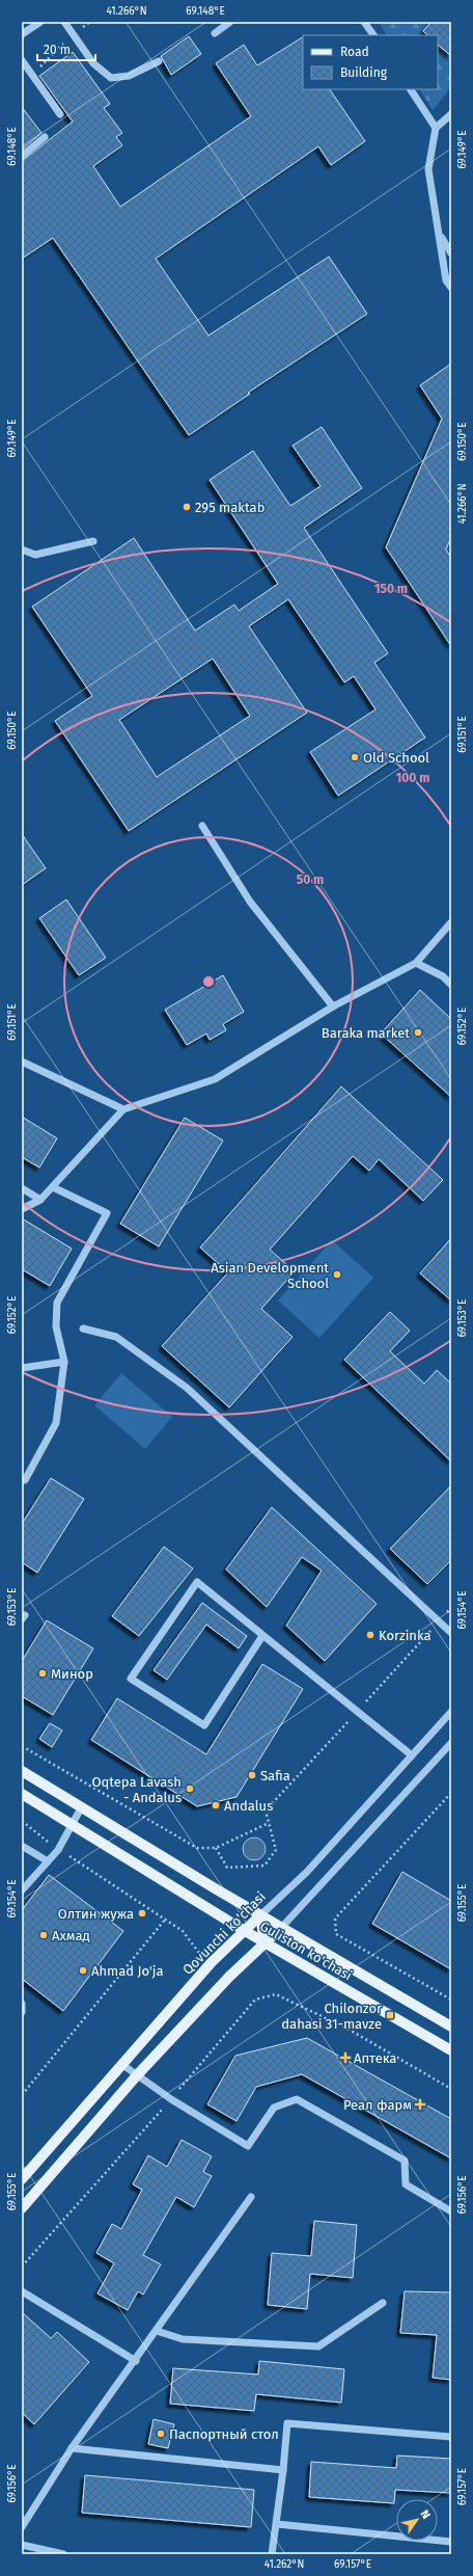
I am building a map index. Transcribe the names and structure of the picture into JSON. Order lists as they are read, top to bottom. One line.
{"streets":{"main road":["Qovunchi ko'chasi","Guliston ko'chasi"]},"crossings":[["Qovunchi ko'chasi","Guliston ko'chasi"]],"places":{"other":["295 maktab","Old School","Baraka market","Asian Development School","Korzinka","Минор","Safia","Oqtepa Lavash - Andalus","Andalus","Олтин жужа","Ахмад","Ahmad Jo'ja","Паспортный стол"],"transit":["Chilonzor dahasi 31-mavze"],"health":["Аптека","Реал фарм"]},"legend":["Road","Building"],"scale_bar":"20 m","north":"top right","coordinates":["41.266°N","69.148°E","69.149°E","69.150°E","69.151°E","69.152°E","69.153°E","69.154°E","69.155°E","69.156°E","69.157°E","41.262°N"],"rings":["150 m","100 m","50 m"]}
